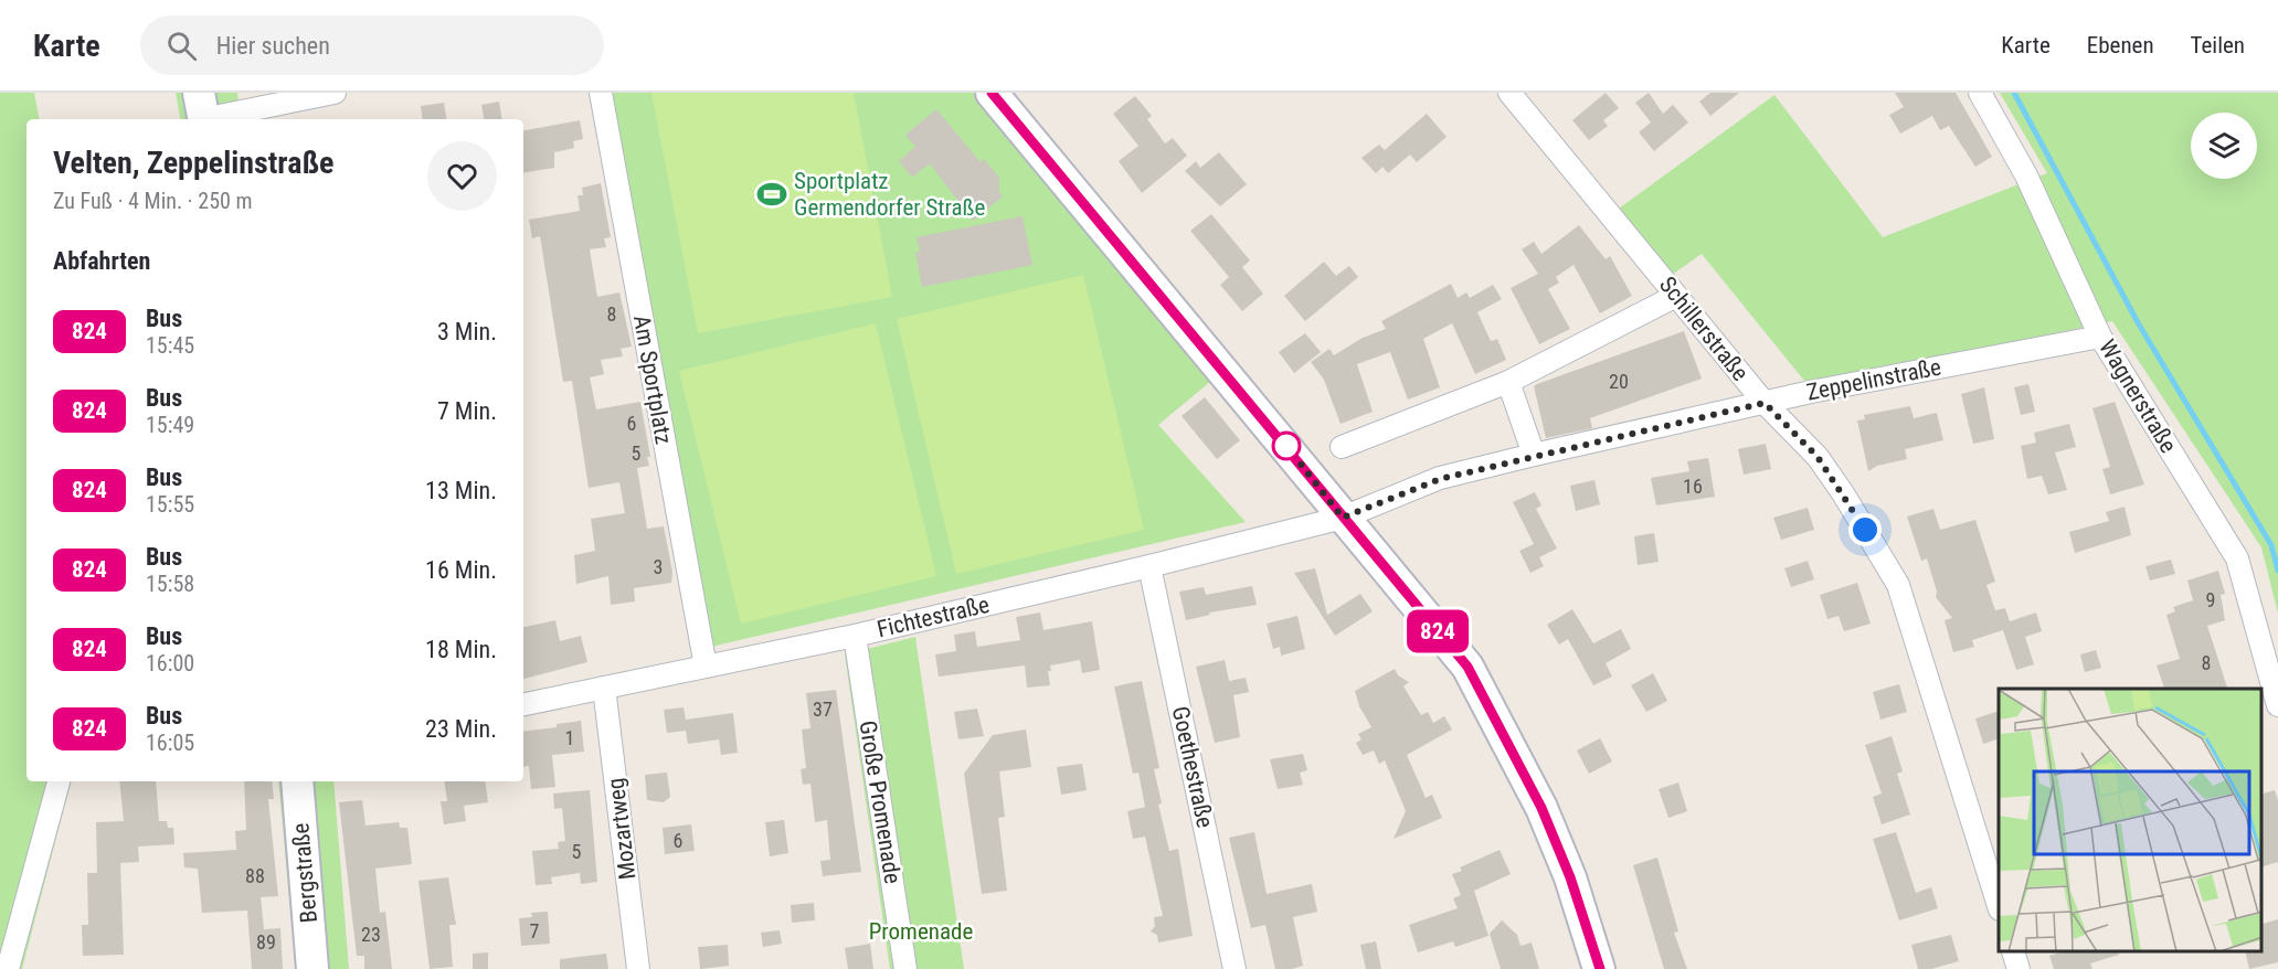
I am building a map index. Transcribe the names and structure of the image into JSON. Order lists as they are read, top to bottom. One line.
{"streets":{"main road":["Bergstraße"],"street":["Schillerstraße","Am Sportplatz","Zeppelinstraße","Wagnerstraße","Fichtestraße","Goethestraße","Große Promenade","Mozartweg"]},"crossings":[["Schillerstraße","Zeppelinstraße"],["Am Sportplatz","Fichtestraße"],["Zeppelinstraße","Wagnerstraße"],["Zeppelinstraße","Fichtestraße"],["Fichtestraße","Goethestraße"],["Fichtestraße","Große Promenade"],["Fichtestraße","Mozartweg"]],"parks":["Promenade"],"places":{"sports":["Sportplatz Germendorfer Straße"]},"lines":["bus line 824"],"house_numbers":["8","20","6","5","16","3","9","8","37","1","6","5","88","7","23","89"],"page":{"header":"Karte","search":"Hier suchen","nav":["Karte","Ebenen","Teilen"],"on_map":"824","heading":[["Velten, Zeppelinstraße","Zu Fuß · 4 Min. · 250 m"],"Abfahrten"],"list":[{"mark":"824","name":"Bus","note":"15:45","value":"3 Min."},{"mark":"824","name":"Bus","note":"15:49","value":"7 Min."},{"mark":"824","name":"Bus","note":"15:55","value":"13 Min."},{"mark":"824","name":"Bus","note":"15:58","value":"16 Min."},{"mark":"824","name":"Bus","note":"16:00","value":"18 Min."},{"mark":"824","name":"Bus","note":"16:05","value":"23 Min."}]}}
